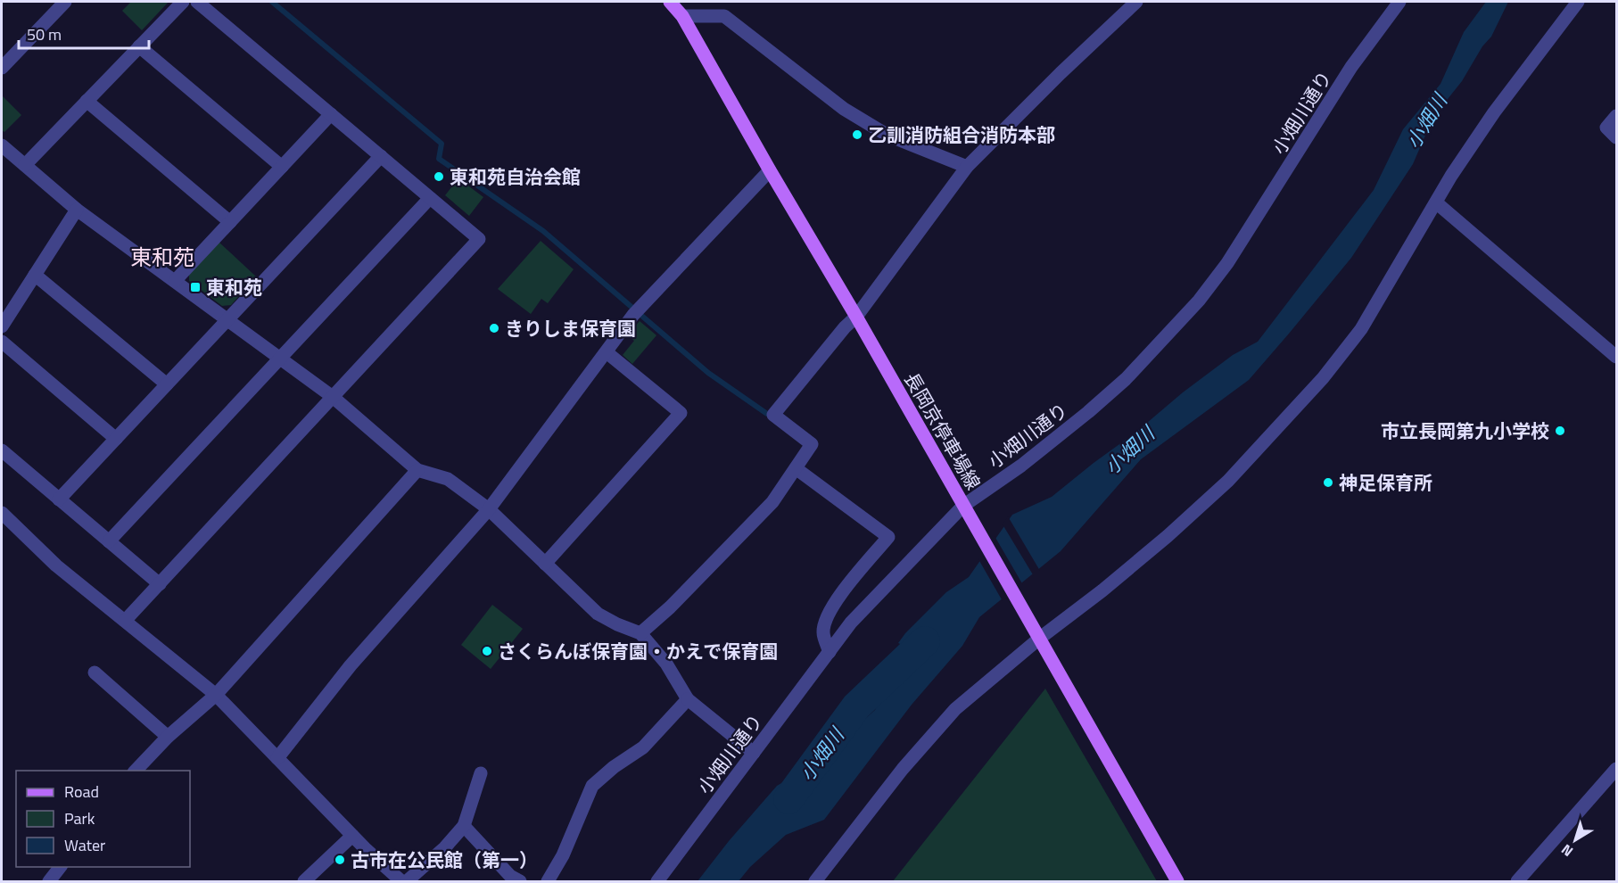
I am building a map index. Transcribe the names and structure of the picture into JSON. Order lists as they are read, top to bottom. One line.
{"streets":{"main road":["長岡京停車場線"],"street":["小畑川通り"]},"crossings":[["小畑川通り","長岡京停車場線"]],"districts":["東和苑"],"water":["小畑川"],"places":{"other":["乙訓消防組合消防本部","東和苑自治会館","きりしま保育園","市立長岡第九小学校","神足保育所","さくらんぼ保育園・かえで保育園","古市在公民館（第一）"],"transit":["東和苑"]},"legend":["Road","Park","Water"],"scale_bar":"50 m","north":"bottom left"}
